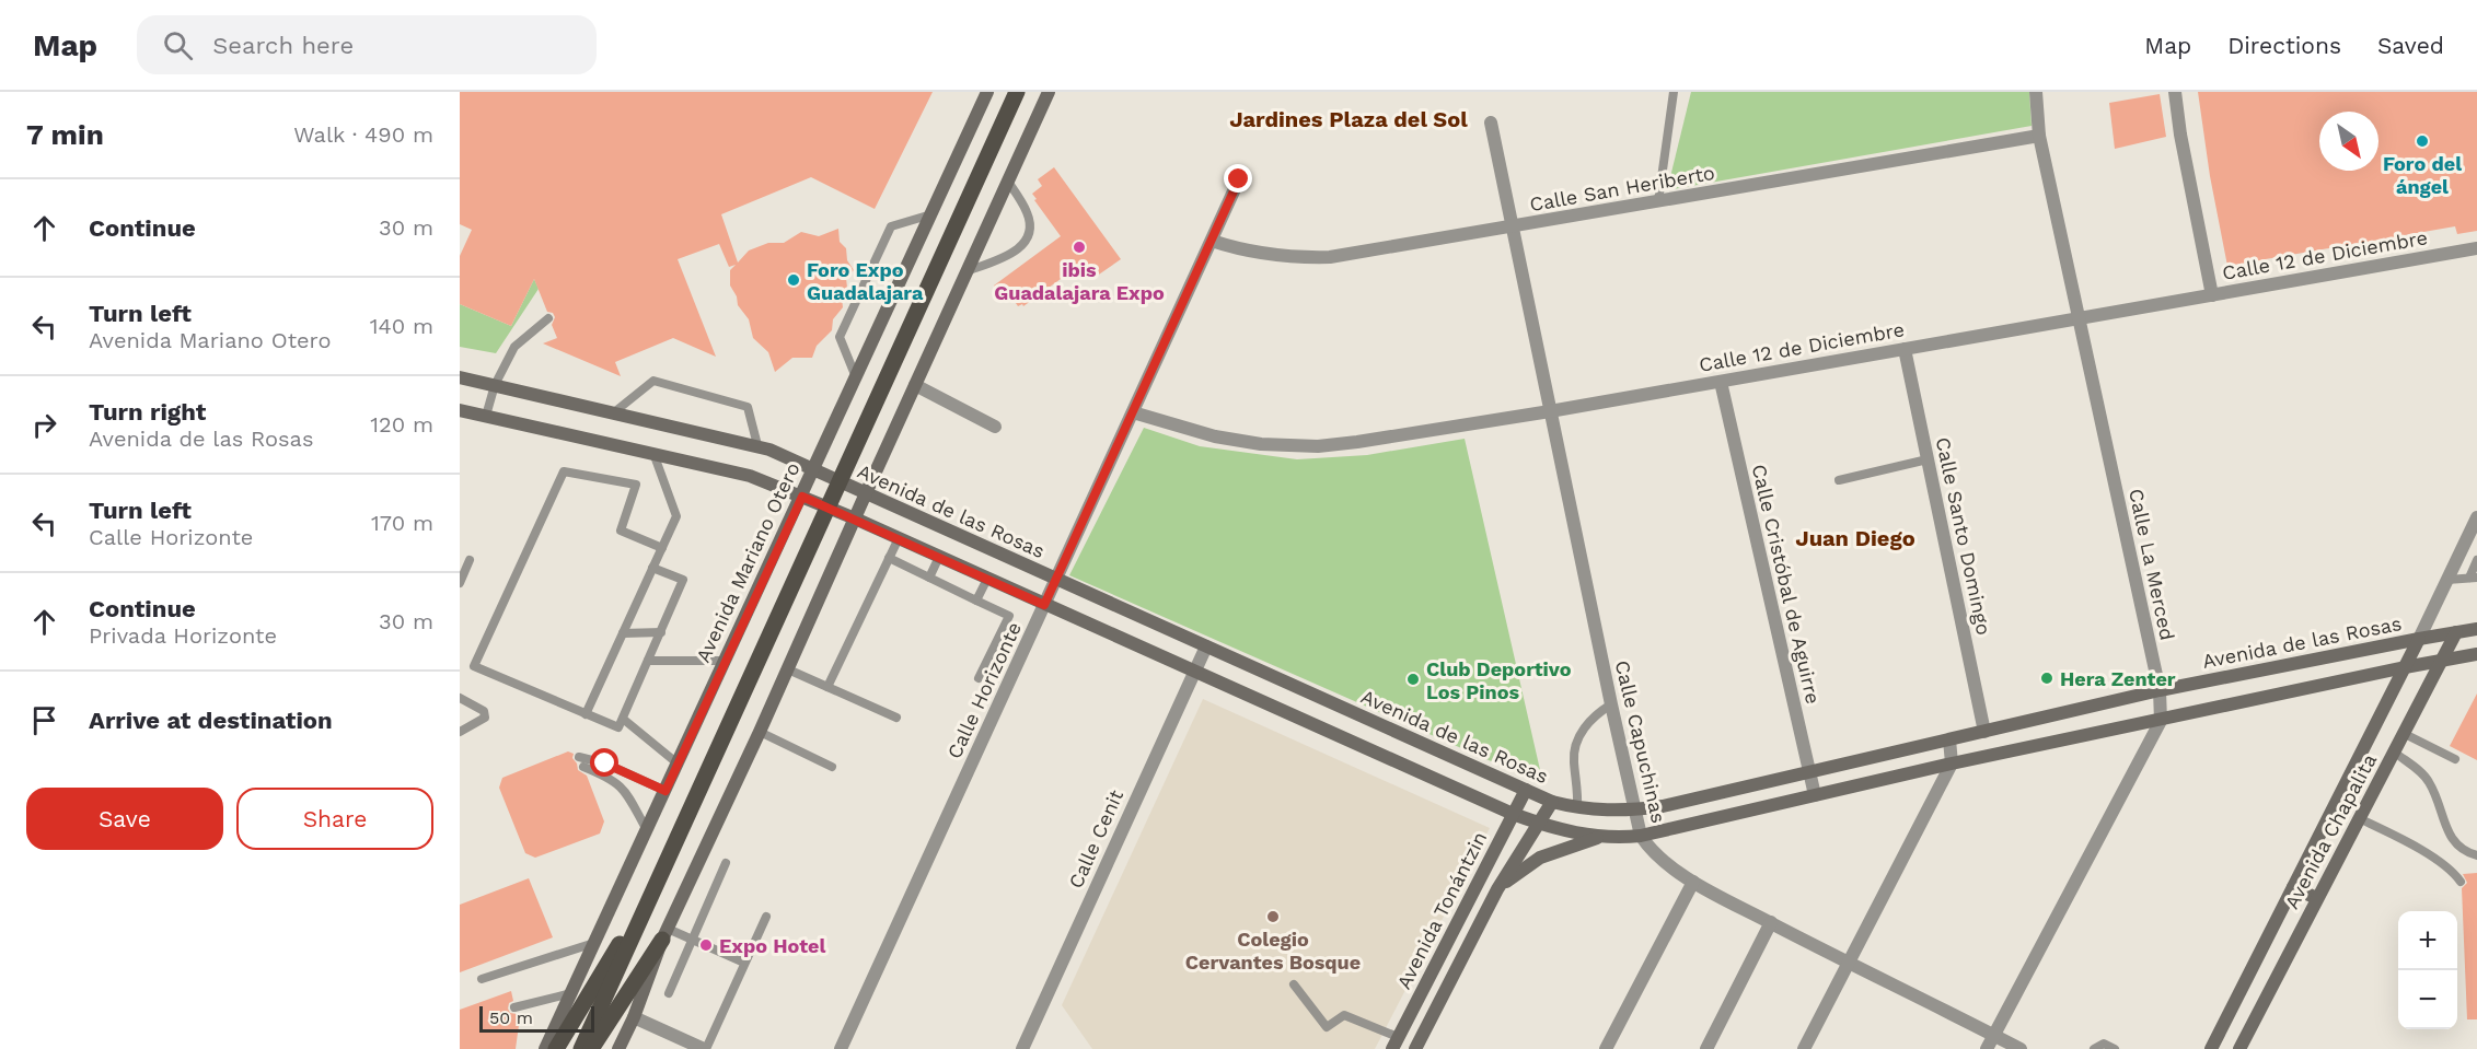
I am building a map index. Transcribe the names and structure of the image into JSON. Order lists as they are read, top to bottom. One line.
{"streets":{"street":["Calle San Heriberto","Calle 12 de Diciembre","Avenida de las Rosas","Calle Santo Domingo","Avenida Mariano Otero","Calle La Merced","Calle Cristóbal de Aguirre","Calle Horizonte","Calle Capuchinas","Avenida Chapalita","Calle Cenit","Avenida Tonántzin"]},"crossings":[["Calle San Heriberto","Calle La Merced"],["Calle San Heriberto","Calle Horizonte"],["Calle San Heriberto","Calle Capuchinas"],["Calle 12 de Diciembre","Calle Santo Domingo"],["Calle 12 de Diciembre","Calle La Merced"],["Calle 12 de Diciembre","Calle Cristóbal de Aguirre"],["Calle 12 de Diciembre","Calle Horizonte"],["Calle 12 de Diciembre","Calle Capuchinas"],["Avenida de las Rosas","Calle Santo Domingo"],["Avenida de las Rosas","Avenida Mariano Otero"],["Avenida de las Rosas","Calle La Merced"],["Avenida de las Rosas","Calle Cristóbal de Aguirre"],["Avenida de las Rosas","Calle Horizonte"],["Avenida de las Rosas","Calle Capuchinas"],["Avenida de las Rosas","Avenida Chapalita"],["Avenida de las Rosas","Calle Cenit"],["Avenida de las Rosas","Avenida Tonántzin"]],"districts":["Jardines Plaza del Sol","Juan Diego"],"places":["Foro del ángel","ibis Guadalajara Expo","Foro Expo Guadalajara","Hera Zenter","Club Deportivo Los Pinos","Colegio Cervantes Bosque","Expo Hotel"],"scale_bar":"50 m","north":"bottom right","page":{"header":"Map","search":"Search here","nav":["Map","Directions","Saved"],"heading":["7 min","Walk · 490 m"],"list":[["Continue","30 m"],["Turn left","Avenida Mariano Otero","140 m"],["Turn right","Avenida de las Rosas","120 m"],["Turn left","Calle Horizonte","170 m"],["Continue","Privada Horizonte","30 m"],"Arrive at destination"],"buttons":["Save","Share"],"map_buttons":["+","−"],"scale":"50 m"}}
